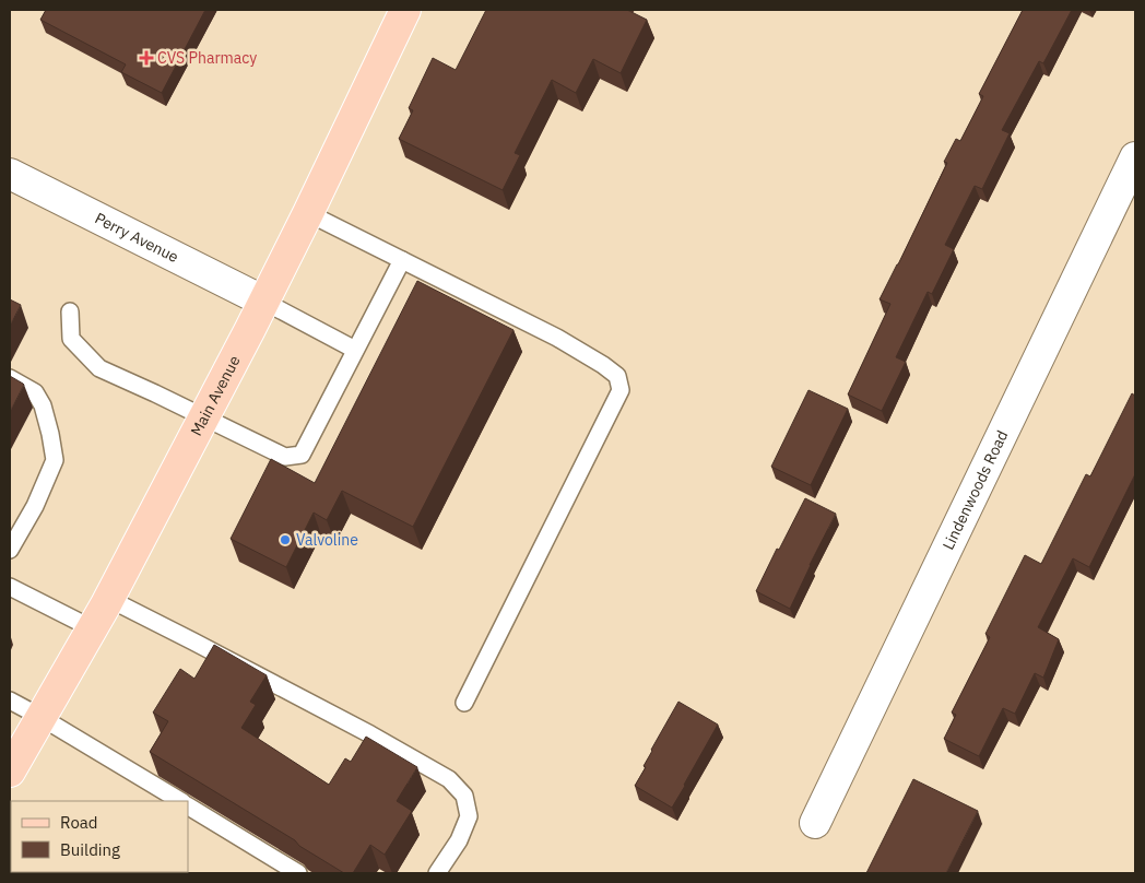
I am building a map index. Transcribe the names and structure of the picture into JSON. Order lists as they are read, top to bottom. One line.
{"streets":{"main road":["Main Avenue"],"street":["Perry Avenue","Lindenwoods Road"]},"crossings":[["Perry Avenue","Main Avenue"]],"places":{"health":["CVS Pharmacy"],"other":["Valvoline"]},"legend":["Road","Building"]}
